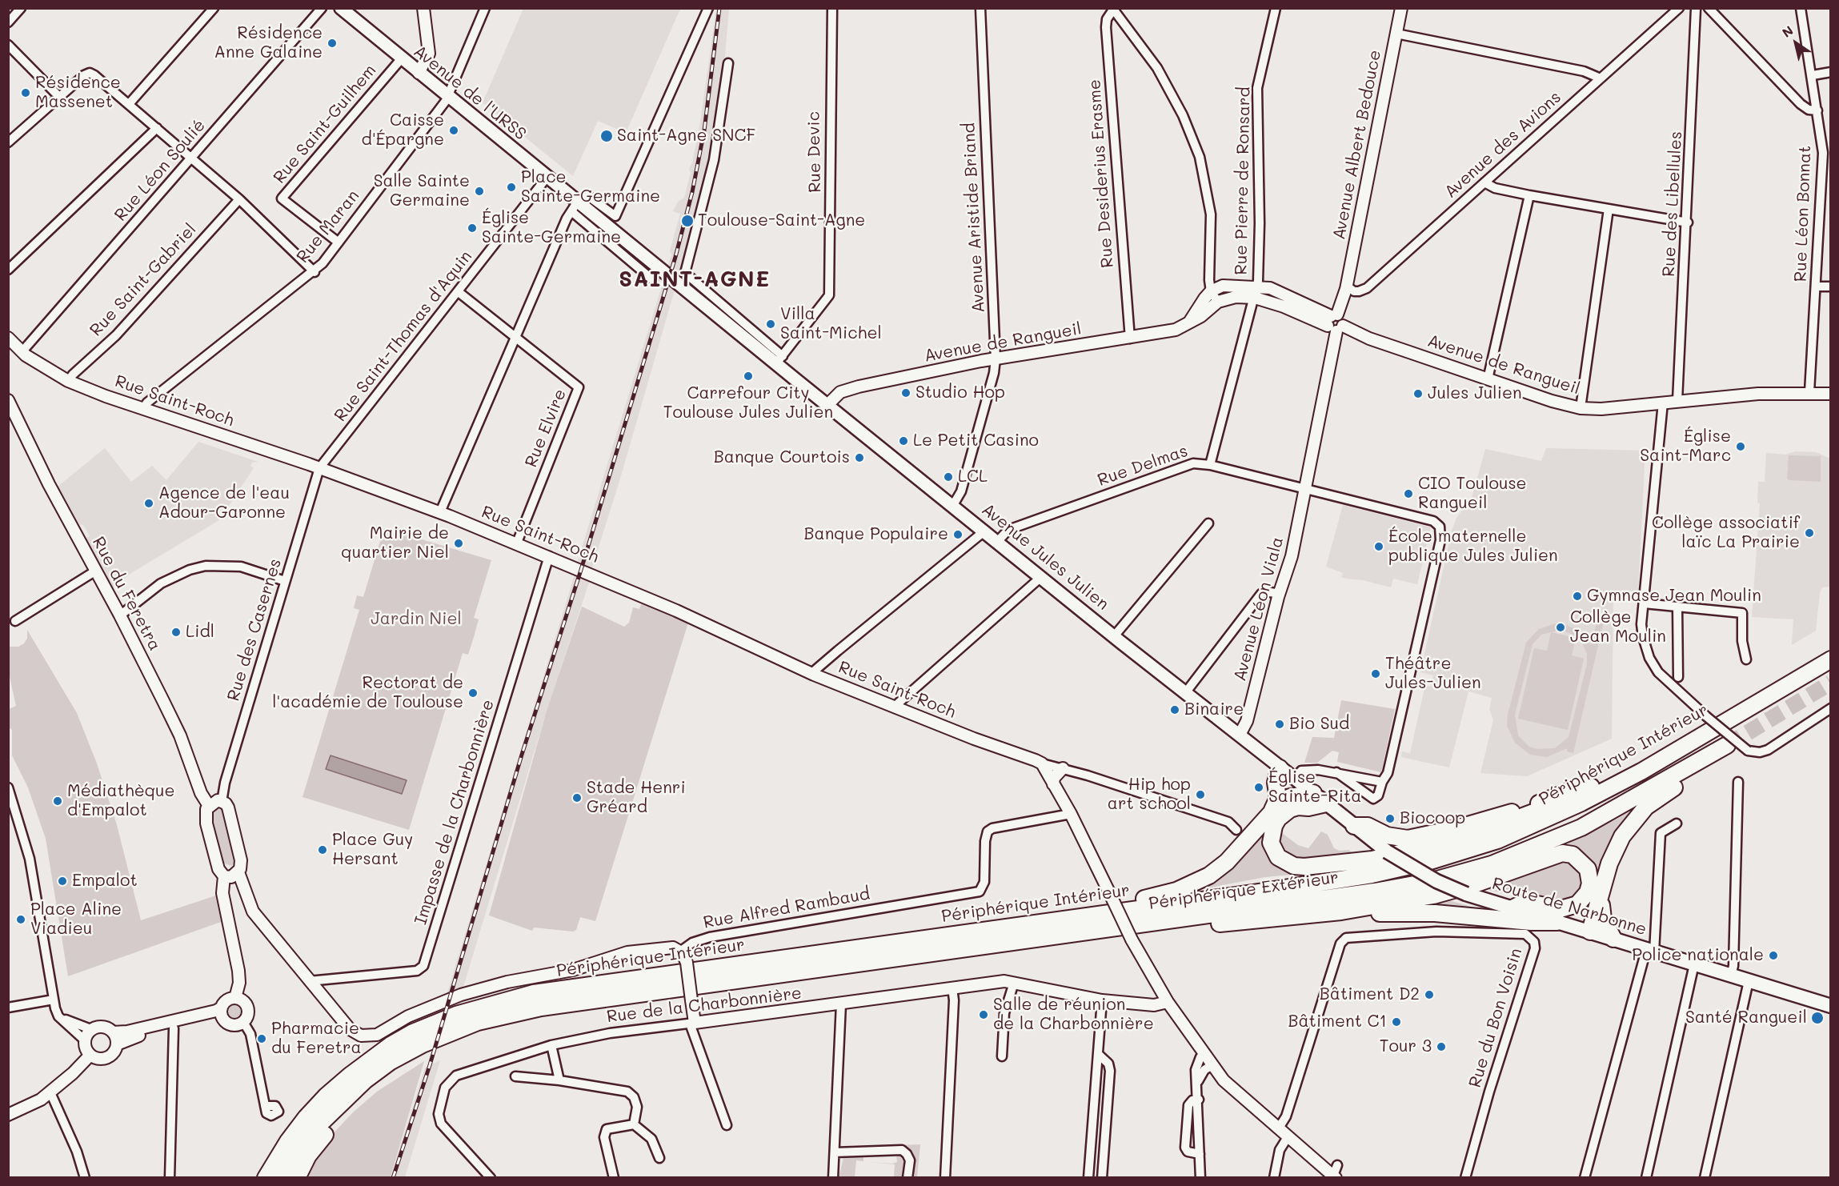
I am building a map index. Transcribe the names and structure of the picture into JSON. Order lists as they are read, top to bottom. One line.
{"streets":{"highway":["Périphérique Intérieur","Périphérique Extérieur"],"main road":["Avenue de l'URSS","Avenue Jules Julien","Route de Narbonne"],"street":["Rue Saint-Guilhem","Avenue Albert Bedouce","Avenue des Avions","Rue Devic","Rue Léon Soulié","Rue Desiderius Erasme","Rue Pierre de Ronsard","Rue des Libellules","Rue Léon Bonnat","Avenue Aristide Briand","Rue Maran","Rue Saint-Gabriel","Rue Saint-Thomas d'Aquin","Avenue de Rangueil","Rue Saint-Roch","Rue Elvire","Rue Delmas","Rue du Feretra","Avenue Léon Viala","Rue des Casernes","Impasse de la Charbonnière","Rue Alfred Rambaud","Rue de la Charbonnière","Rue du Bon Voisin"]},"crossings":[["Avenue de l'URSS","Rue Saint-Guilhem"],["Avenue de l'URSS","Rue Maran"],["Avenue de l'URSS","Rue Saint-Thomas d'Aquin"],["Avenue de l'URSS","Avenue Jules Julien"],["Rue Saint-Guilhem","Rue Maran"],["Avenue Albert Bedouce","Avenue des Avions"],["Avenue Albert Bedouce","Avenue de Rangueil"],["Avenue Albert Bedouce","Rue Delmas"],["Avenue Albert Bedouce","Avenue Léon Viala"],["Rue Devic","Avenue Jules Julien"],["Rue Léon Soulié","Rue Saint-Roch"],["Rue Desiderius Erasme","Avenue de Rangueil"],["Rue Pierre de Ronsard","Avenue de Rangueil"],["Rue Pierre de Ronsard","Rue Delmas"],["Rue des Libellules","Avenue de Rangueil"],["Rue Léon Bonnat","Avenue de Rangueil"],["Avenue Aristide Briand","Avenue de Rangueil"],["Avenue Aristide Briand","Avenue Jules Julien"],["Rue Maran","Rue Saint-Roch"],["Rue Saint-Gabriel","Rue Saint-Roch"],["Rue Saint-Thomas d'Aquin","Rue Saint-Roch"],["Rue Saint-Thomas d'Aquin","Rue Elvire"],["Rue Saint-Thomas d'Aquin","Rue des Casernes"],["Avenue de Rangueil","Avenue Jules Julien"],["Rue Saint-Roch","Rue Elvire"],["Rue Saint-Roch","Rue des Casernes"],["Rue Saint-Roch","Impasse de la Charbonnière"],["Rue Delmas","Avenue Jules Julien"],["Rue Delmas","Avenue Léon Viala"],["Avenue Jules Julien","Avenue Léon Viala"],["Avenue Jules Julien","Route de Narbonne"]],"districts":["SAINT-AGNE"],"parks":["Jardin Niel"],"places":["Résidence Anne Galaine","Résidence Massenet","Caisse d'Épargne","Saint-Agne SNCF","Place Sainte-Germaine","Salle Sainte Germaine","Toulouse-Saint-Agne","Église Sainte-Germaine","Villa Saint-Michel","Carrefour City Toulouse Jules Julien","Studio Hop","Jules Julien","Le Petit Casino","Église Saint-Marc","Banque Courtois","LCL","CIO Toulouse Rangueil","Agence de l'eau Adour-Garonne","Collège associatif laïc La Prairie","Banque Populaire","Mairie de quartier Niel","École maternelle publique Jules Julien","Gymnase Jean Moulin","Collège Jean Moulin","Lidl","Théâtre Jules-Julien","Rectorat de l'académie de Toulouse","Binaire","Bio Sud","Église Sainte-Rita","Hip hop art school","Stade Henri Gréard","Médiathèque d'Empalot","Biocoop","Place Guy Hersant","Empalot","Place Aline Viadieu","Police nationale","Bâtiment D2","Salle de réunion de la Charbonnière","Santé Rangueil","Bâtiment C1","Pharmacie du Feretra","Tour 3"],"north":"top left"}
